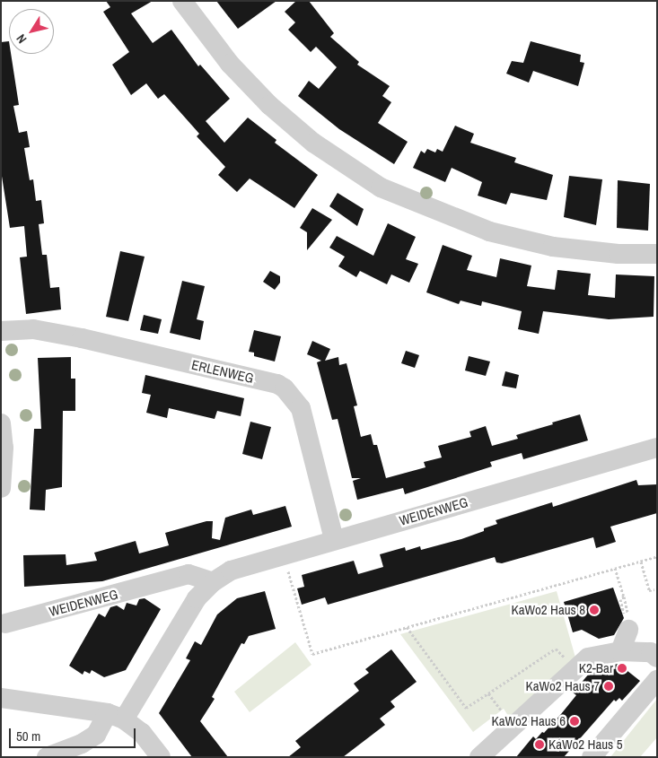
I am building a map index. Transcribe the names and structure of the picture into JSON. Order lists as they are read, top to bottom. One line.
{"streets":{"street":["ERLENWEG","WEIDENWEG"]},"crossings":[["ERLENWEG","WEIDENWEG"]],"places":["KaWo2 Haus 8","K2-Bar","KaWo2 Haus 7","KaWo2 Haus 6","KaWo2 Haus 5"],"scale_bar":"50 m","north":"bottom left"}
